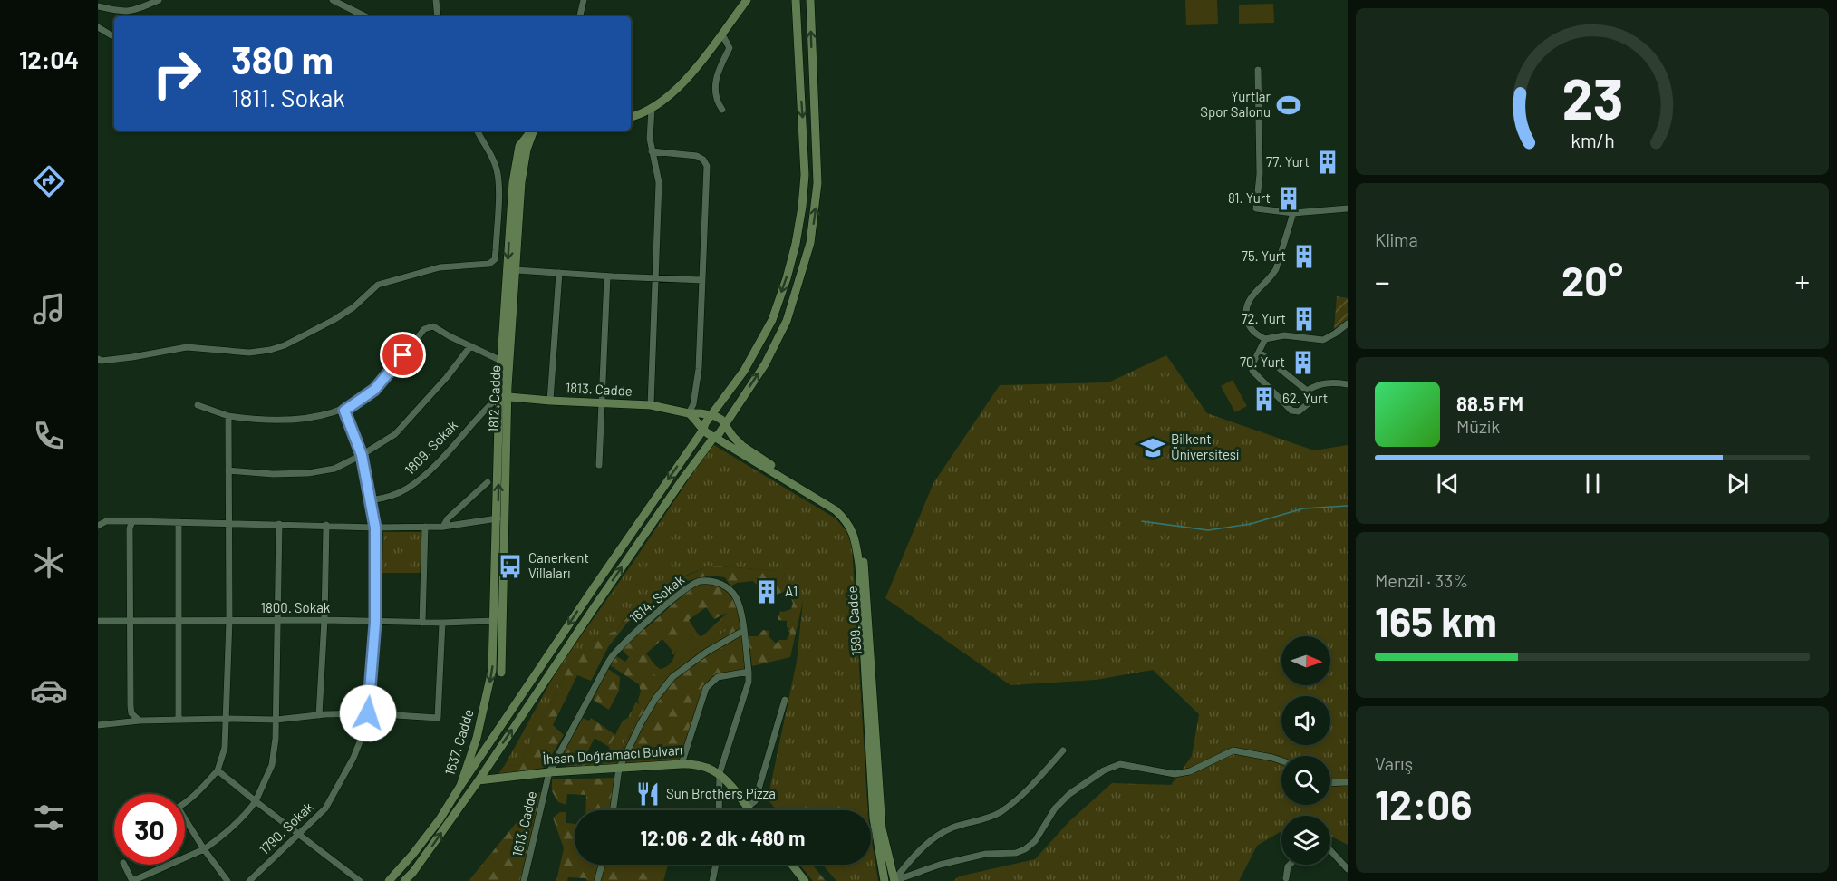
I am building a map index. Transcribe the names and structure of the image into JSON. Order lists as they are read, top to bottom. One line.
{"streets":{"street":["1813. Cadde","1812. Cadde","1809. Sokak","1614. Sokak","1800. Sokak","1599. Cadde","1637. Cadde","İhsan Doğramacı Bulvarı","1613. Cadde","1790. Sokak"]},"crossings":[["1813. Cadde","1812. Cadde"],["1813. Cadde","1809. Sokak"],["1813. Cadde","1599. Cadde"],["1813. Cadde","1637. Cadde"],["1812. Cadde","1809. Sokak"],["1812. Cadde","1800. Sokak"],["1812. Cadde","1637. Cadde"],["1809. Sokak","1790. Sokak"],["1614. Sokak","İhsan Doğramacı Bulvarı"],["1614. Sokak","1613. Cadde"],["1800. Sokak","1637. Cadde"],["1800. Sokak","1790. Sokak"],["1599. Cadde","1637. Cadde"],["1637. Cadde","İhsan Doğramacı Bulvarı"],["İhsan Doğramacı Bulvarı","1613. Cadde"]],"places":{"sports":["Yurtlar Spor Salonu"],"building":["77. Yurt","81. Yurt","75. Yurt","72. Yurt","70. Yurt","62. Yurt","A1"],"school or university":["Bilkent Üniversitesi"],"bus stop":["Canerkent Villaları"],"restaurant":["Sun Brothers Pizza"]},"north":"right","page":{"tabs":"12:04","turn":["380 m","1811. Sokak"],"tile":["Klima",["Menzil · 33%","165 km"],["Varış","12:06"]],"heat":["−","20°","+"],"song":["88.5 FM","Müzik"],"limit":"30","trip":"12:06 · 2 dk · 480 m","gauge":["23","km/h"]}}
